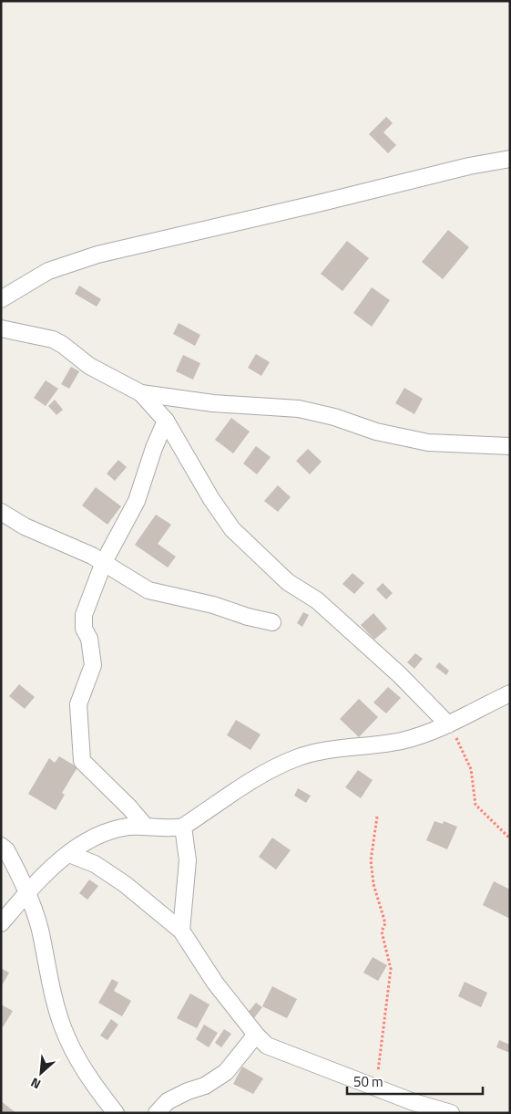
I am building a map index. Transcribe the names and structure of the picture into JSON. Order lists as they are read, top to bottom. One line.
{"scale_bar":"50 m","north":"bottom left"}
